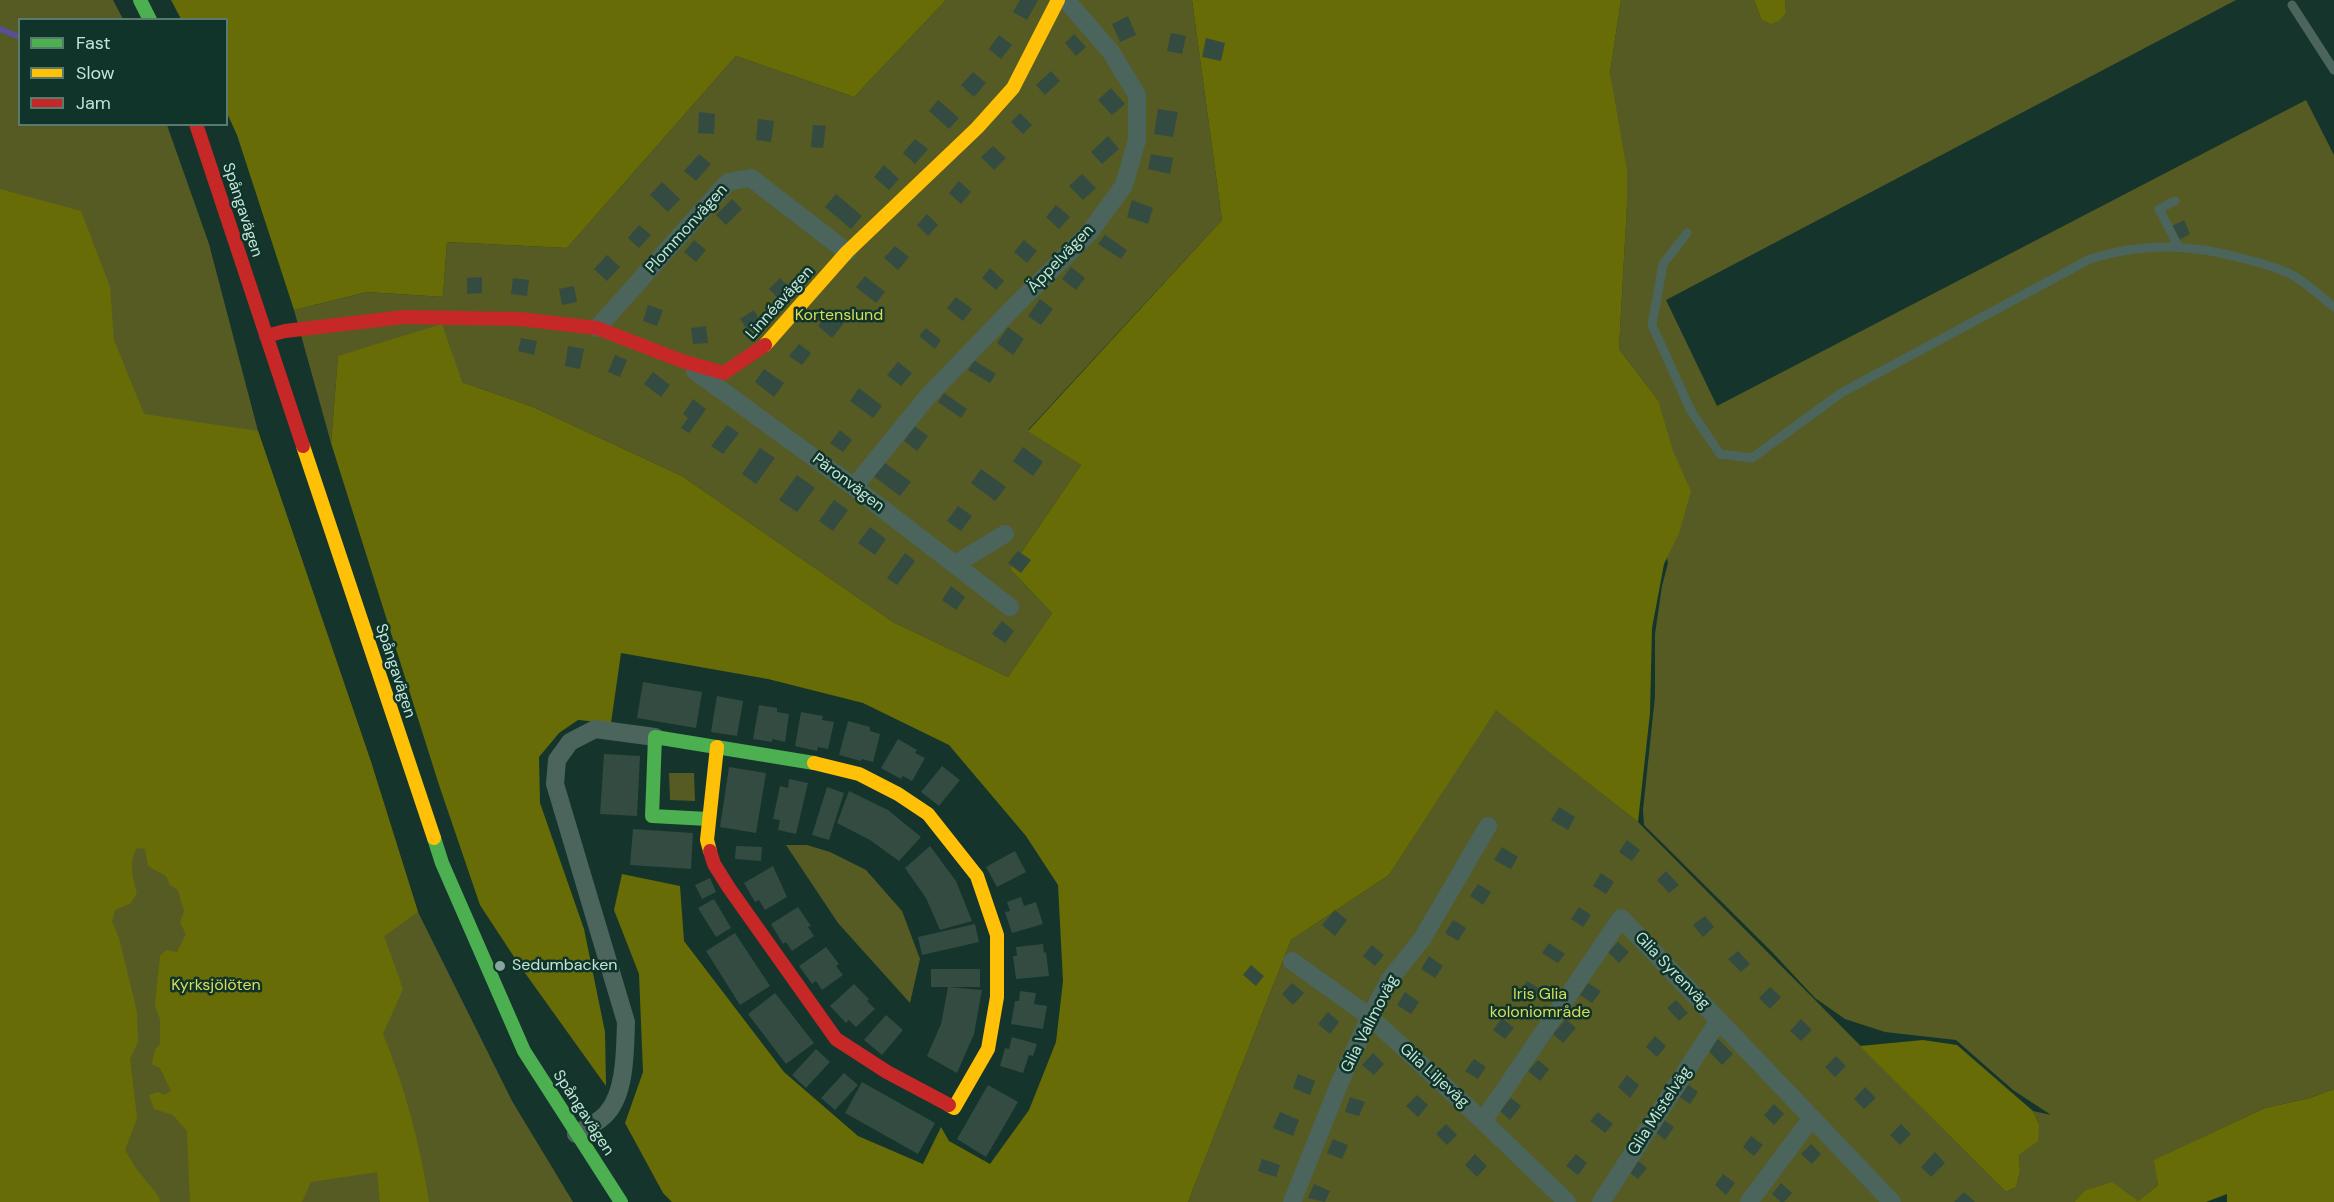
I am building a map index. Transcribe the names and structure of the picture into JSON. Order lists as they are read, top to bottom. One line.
{"streets":{"street":["Spångavägen","Plommonvägen","Äppelvägen","Linnéavägen","Päronvägen","Glia Syrenväg","Glia Vallmoväg","Glia Liljeväg","Glia Mistelväg"]},"crossings":[["Spångavägen","Linnéavägen"],["Plommonvägen","Linnéavägen"],["Äppelvägen","Päronvägen"],["Linnéavägen","Päronvägen"],["Glia Syrenväg","Glia Liljeväg"],["Glia Syrenväg","Glia Mistelväg"],["Glia Vallmoväg","Glia Liljeväg"]],"parks":["Kortenslund","Kyrksjölöten","Iris Glia koloniområde"],"places":["Sedumbacken"],"legend":["Fast","Slow","Jam"]}
